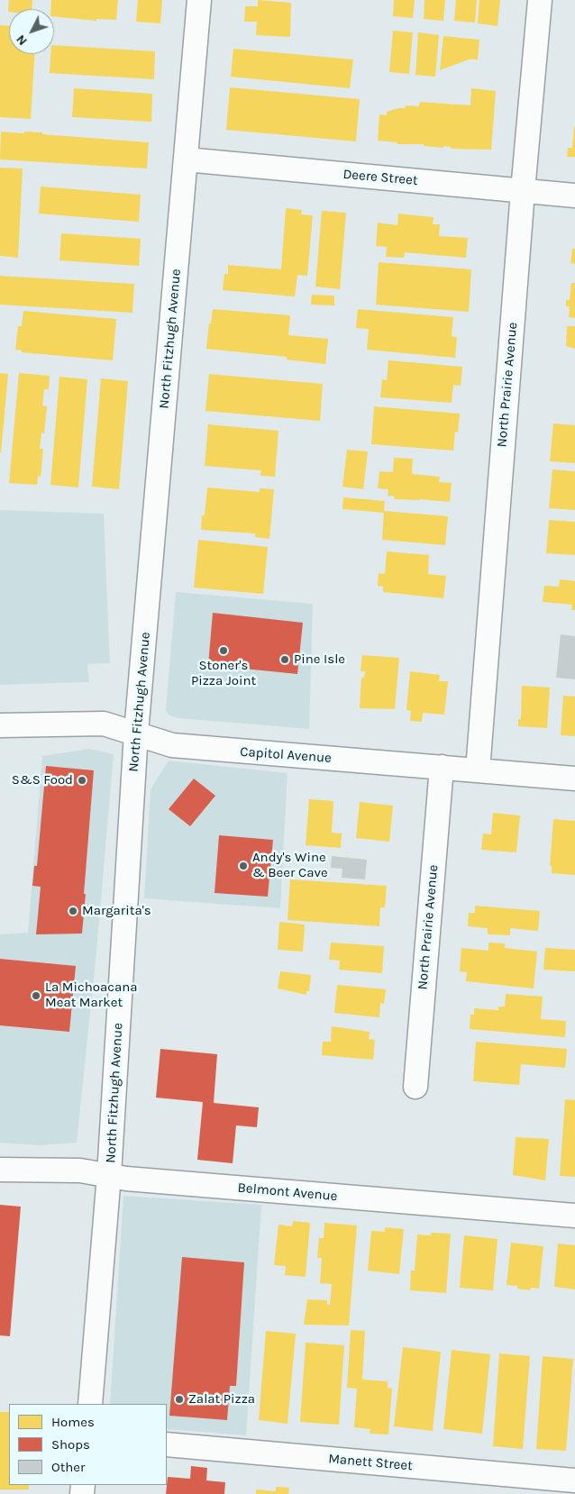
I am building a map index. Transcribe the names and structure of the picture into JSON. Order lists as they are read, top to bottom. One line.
{"streets":{"street":["Deere Street","North Fitzhugh Avenue","North Prairie Avenue","Capitol Avenue","Belmont Avenue","Manett Street"]},"crossings":[["Deere Street","North Fitzhugh Avenue"],["Deere Street","North Prairie Avenue"],["North Fitzhugh Avenue","Capitol Avenue"],["North Fitzhugh Avenue","Belmont Avenue"],["North Prairie Avenue","Capitol Avenue"]],"places":["Stoner's Pizza Joint","Pine Isle","S&S Food","Andy's Wine & Beer Cave","Margarita's","La Michoacana Meat Market","Zalat Pizza"],"legend":["Homes","Shops","Other"],"north":"bottom left"}
